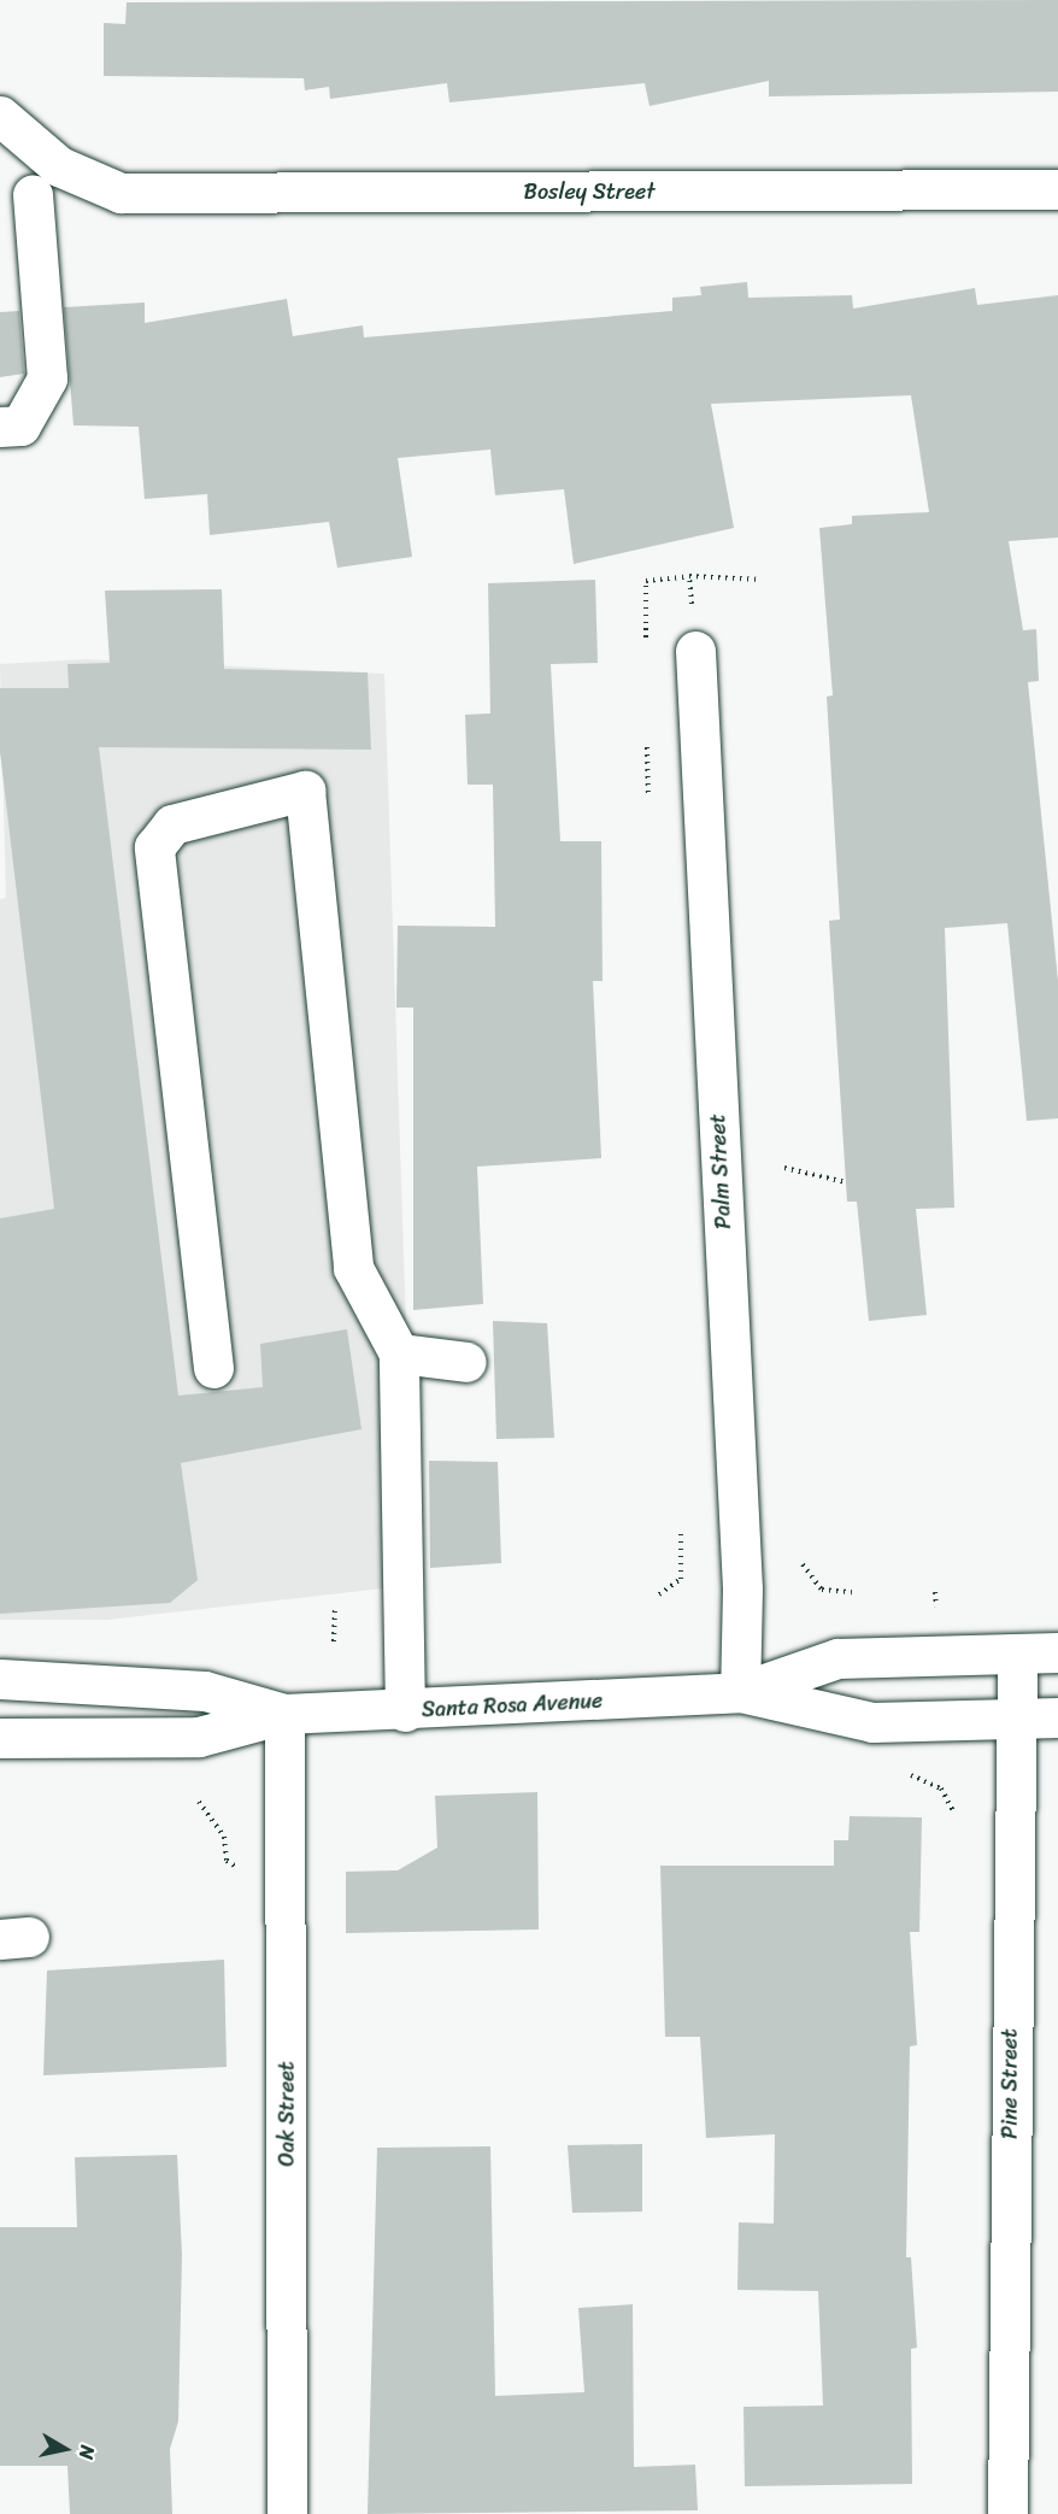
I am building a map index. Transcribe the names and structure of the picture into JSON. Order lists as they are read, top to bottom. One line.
{"streets":{"street":["Bosley Street","Palm Street","Santa Rosa Avenue","Pine Street","Oak Street"]},"crossings":[["Palm Street","Santa Rosa Avenue"],["Santa Rosa Avenue","Pine Street"],["Santa Rosa Avenue","Oak Street"]],"north":"right"}
